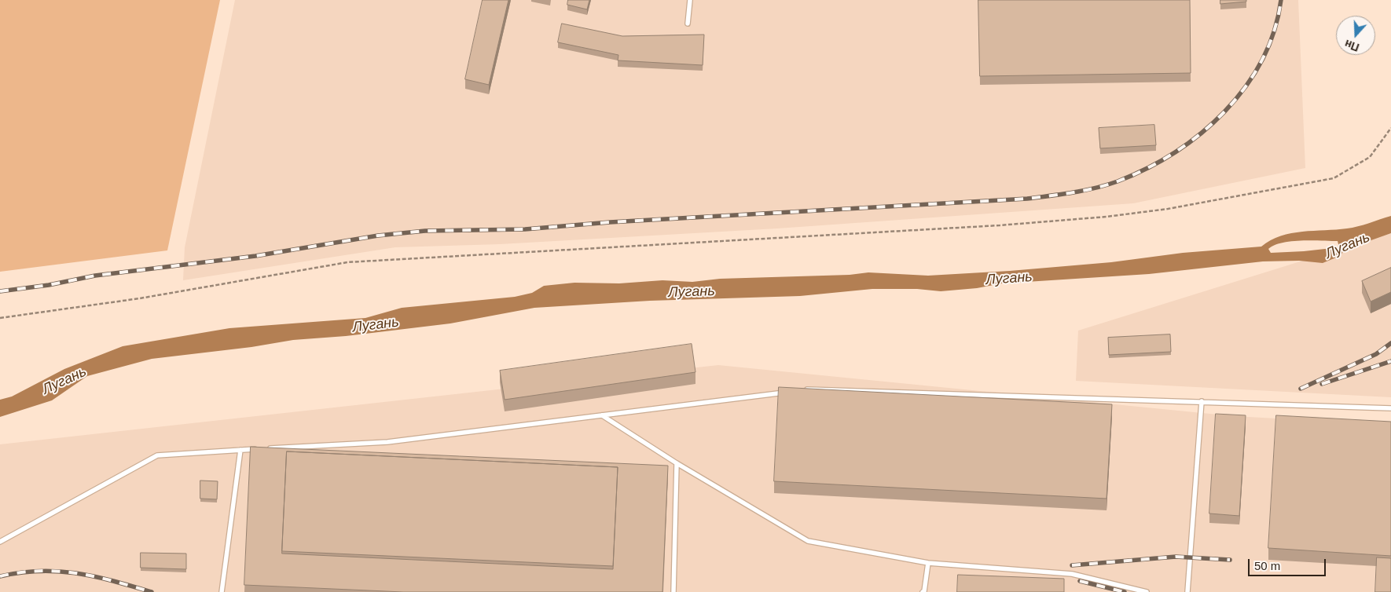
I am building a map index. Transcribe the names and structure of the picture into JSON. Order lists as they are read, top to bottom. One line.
{"water":["Лугань"],"scale_bar":"50 m","north":"bottom"}
